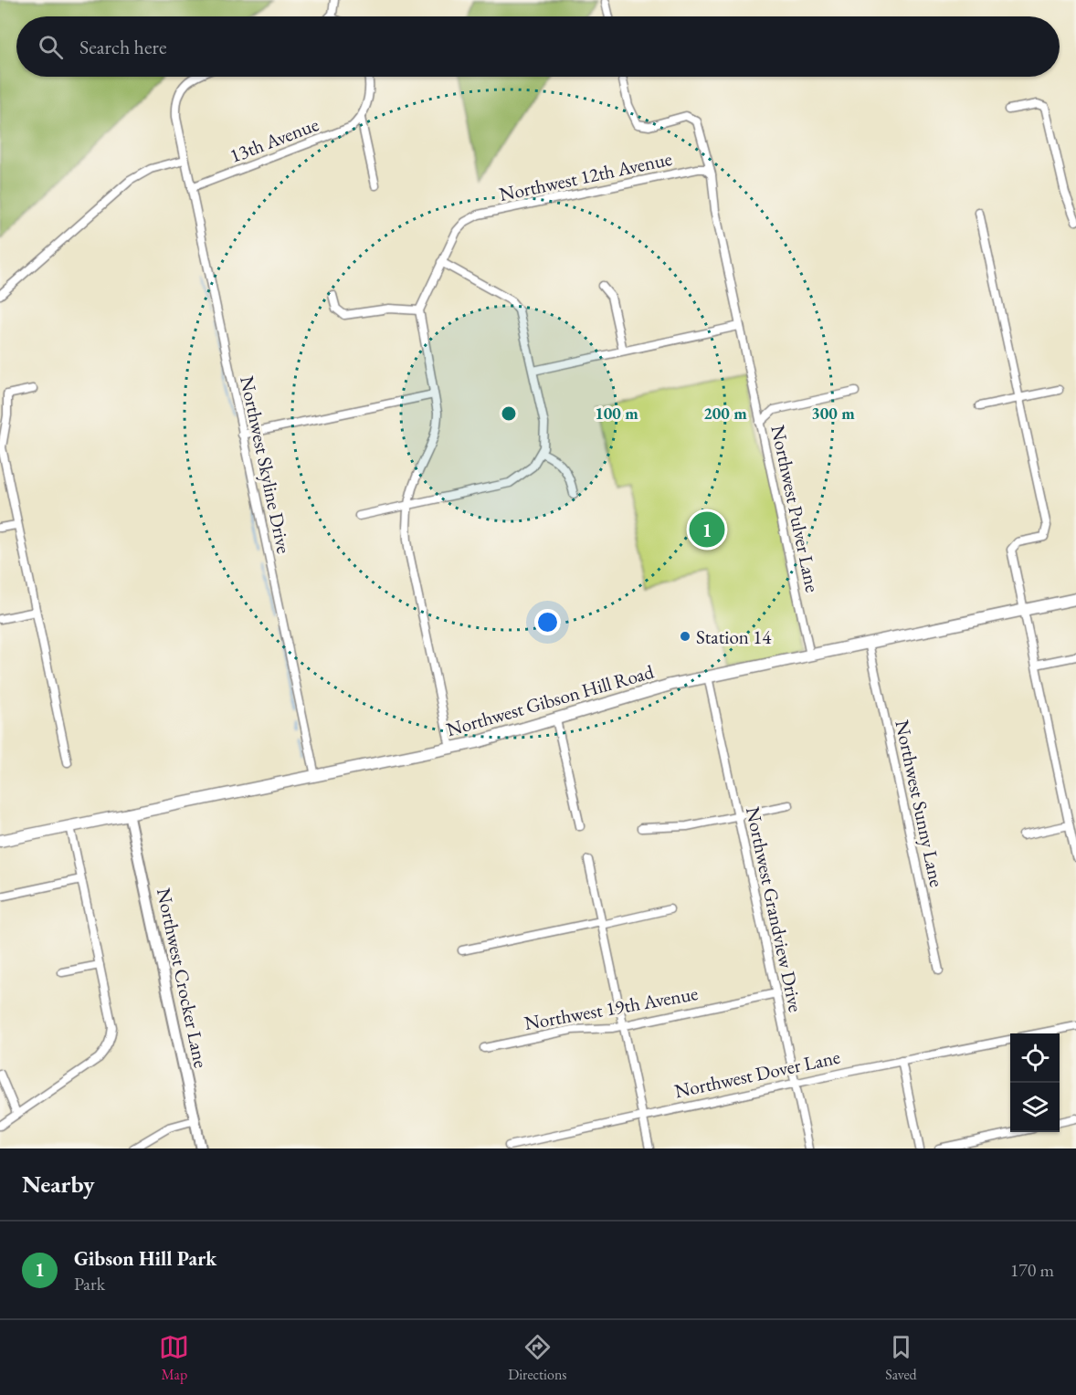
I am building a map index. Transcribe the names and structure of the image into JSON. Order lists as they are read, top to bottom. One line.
{"streets":{"main road":["Northwest Gibson Hill Road"],"street":["13th Avenue","Northwest 12th Avenue","Northwest Skyline Drive","Northwest Pulver Lane","Northwest Sunny Lane","Northwest Grandview Drive","Northwest Crocker Lane","Northwest 19th Avenue","Northwest Dover Lane"]},"crossings":[["13th Avenue","Northwest Skyline Drive"],["Northwest 12th Avenue","Northwest Pulver Lane"],["Northwest Skyline Drive","Northwest Gibson Hill Road"],["Northwest Pulver Lane","Northwest Gibson Hill Road"],["Northwest Gibson Hill Road","Northwest Sunny Lane"],["Northwest Gibson Hill Road","Northwest Grandview Drive"],["Northwest Gibson Hill Road","Northwest Crocker Lane"],["Northwest Grandview Drive","Northwest 19th Avenue"],["Northwest Grandview Drive","Northwest Dover Lane"]],"places":["Station 14"],"page":{"search":"Search here","pins":"1","heading":"Nearby","list":[{"mark":"1","name":"Gibson Hill Park","note":"Park","value":"170 m"}],"nav":["Map","Directions","Saved"]},"rings":["100 m","200 m","300 m"]}
